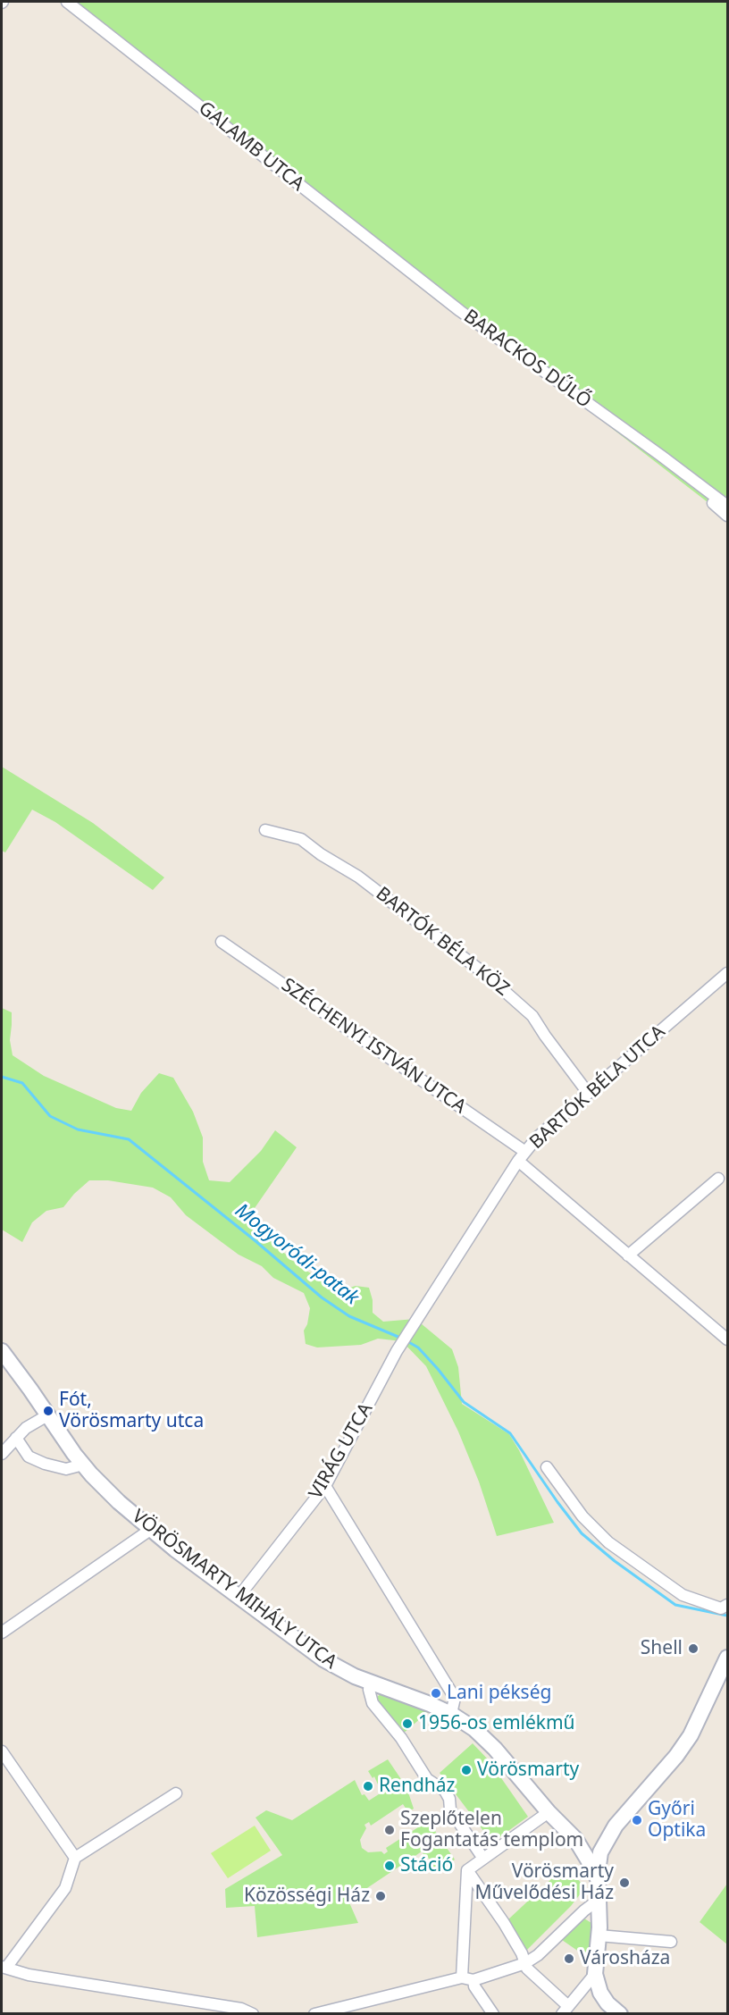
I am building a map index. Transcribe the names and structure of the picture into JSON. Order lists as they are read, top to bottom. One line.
{"streets":{"main road":["VÖRÖSMARTY MIHÁLY UTCA"],"street":["GALAMB UTCA","BARACKOS DŰLŐ","BARTÓK BÉLA KÖZ","SZÉCHENYI ISTVÁN UTCA","BARTÓK BÉLA UTCA","VIRÁG UTCA"]},"crossings":[["GALAMB UTCA","BARACKOS DŰLŐ"],["BARTÓK BÉLA KÖZ","BARTÓK BÉLA UTCA"],["SZÉCHENYI ISTVÁN UTCA","BARTÓK BÉLA UTCA"],["BARTÓK BÉLA UTCA","VIRÁG UTCA"],["VIRÁG UTCA","VÖRÖSMARTY MIHÁLY UTCA"]],"water":["Mogyoródi-patak"],"places":["Fót, Vörösmarty utca","Shell","Lani pékség","1956-os emlékmű","Vörösmarty","Rendház","Győri Optika","Szeplőtelen Fogantatás templom","Stáció","Vörösmarty Művelődési Ház","Közösségi Ház","Városháza"]}
